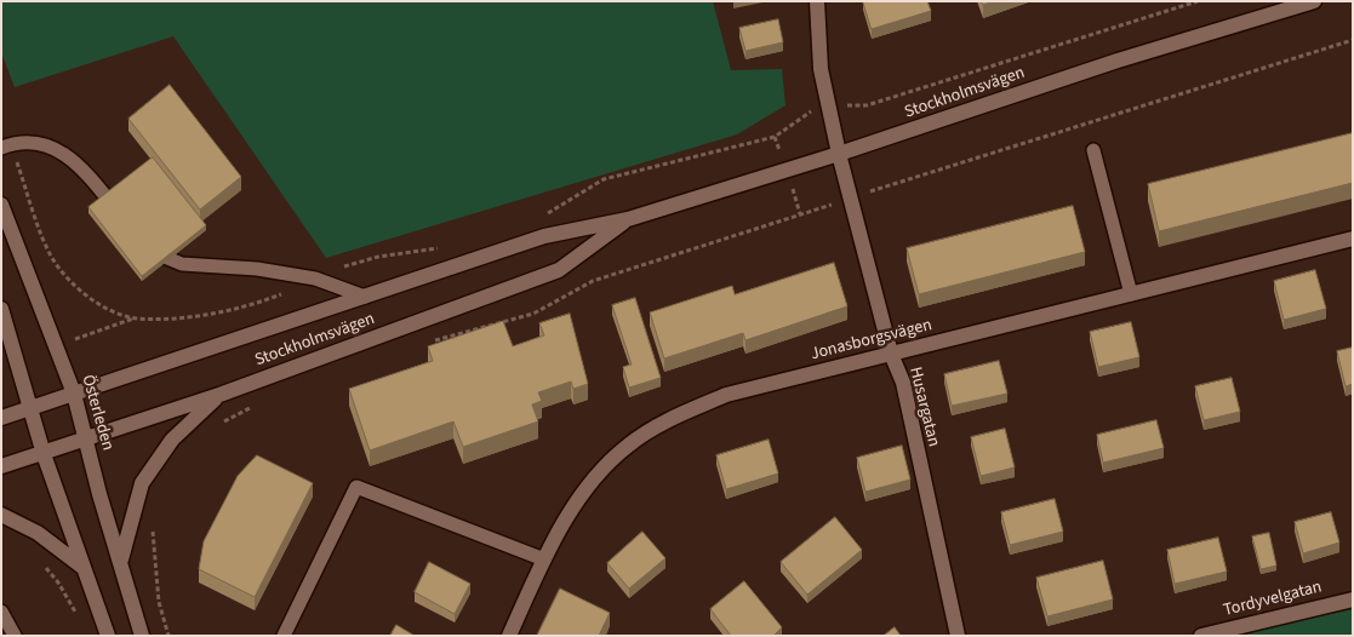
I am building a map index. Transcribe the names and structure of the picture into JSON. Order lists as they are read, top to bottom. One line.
{"streets":{"main road":["Stockholmsvägen","Jonasborgsvägen","Husargatan","Österleden","Tordyvelgatan"]},"crossings":[["Stockholmsvägen","Husargatan"],["Stockholmsvägen","Österleden"],["Jonasborgsvägen","Husargatan"]]}
